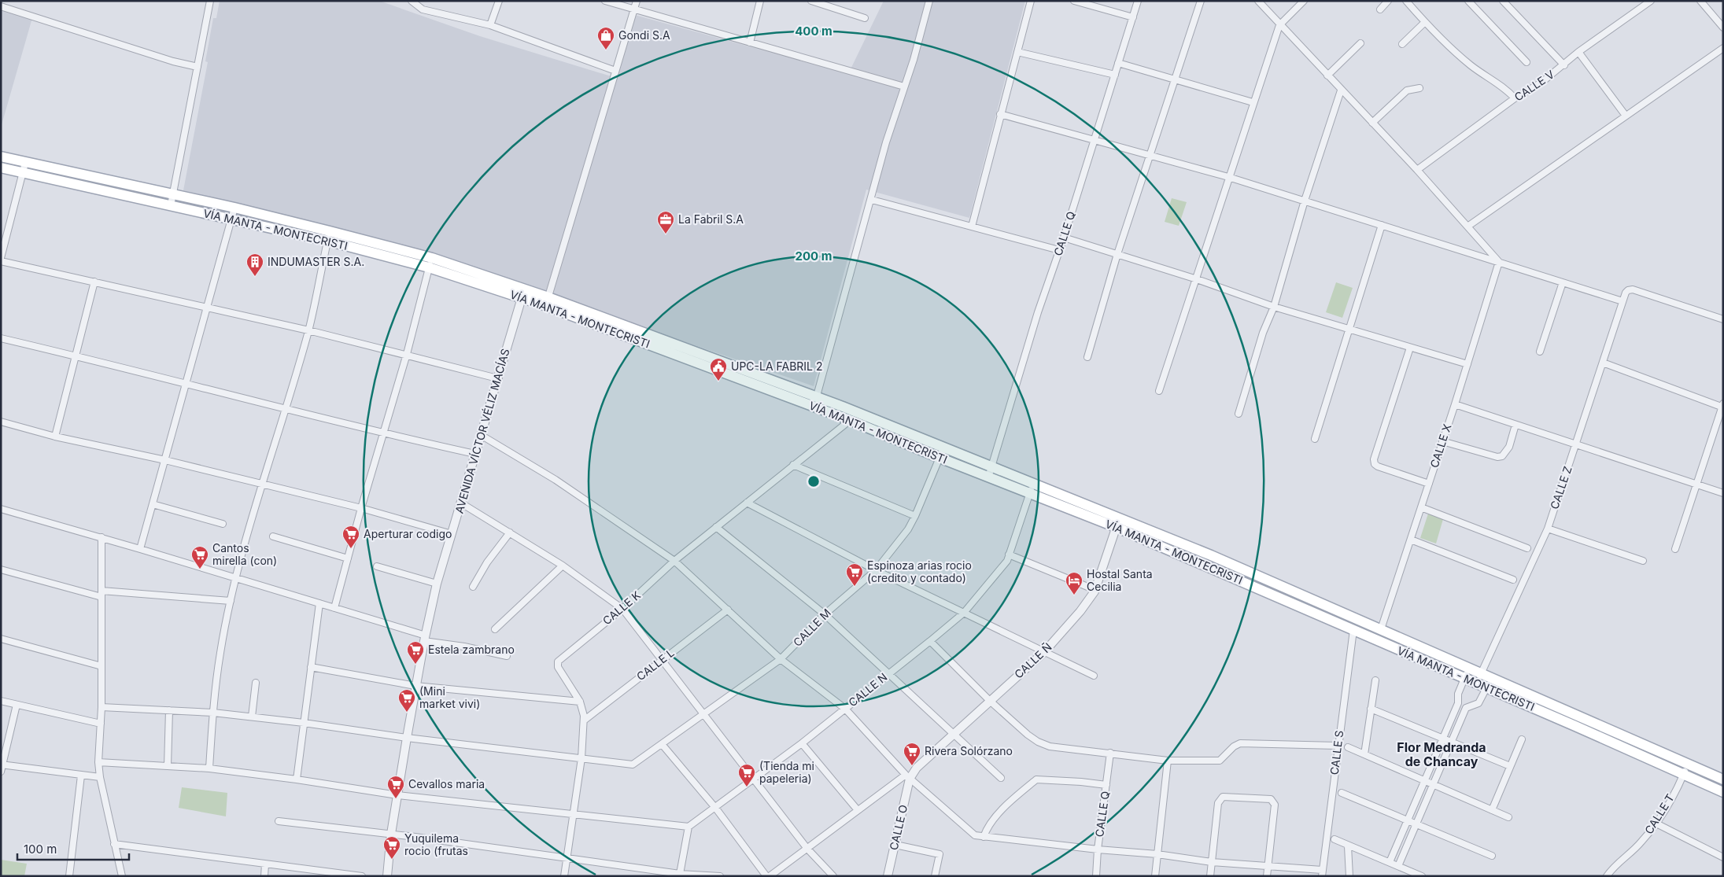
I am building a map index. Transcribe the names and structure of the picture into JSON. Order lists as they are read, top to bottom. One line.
{"streets":{"main road":["VÍA MANTA - MONTECRISTI"],"street":["CALLE V","CALLE Q","AVENIDA VÍCTOR VÉLIZ MACÍAS","CALLE X","CALLE Z","CALLE K","CALLE M","CALLE Ñ","CALLE L","CALLE N","CALLE S","CALLE T","CALLE O"]},"crossings":[["VÍA MANTA - MONTECRISTI","CALLE Q"],["VÍA MANTA - MONTECRISTI","AVENIDA VÍCTOR VÉLIZ MACÍAS"],["VÍA MANTA - MONTECRISTI","CALLE X"],["VÍA MANTA - MONTECRISTI","CALLE Z"],["VÍA MANTA - MONTECRISTI","CALLE K"],["VÍA MANTA - MONTECRISTI","CALLE M"],["VÍA MANTA - MONTECRISTI","CALLE Ñ"],["VÍA MANTA - MONTECRISTI","CALLE N"],["VÍA MANTA - MONTECRISTI","CALLE S"],["VÍA MANTA - MONTECRISTI","CALLE T"],["CALLE K","CALLE M"],["CALLE K","CALLE L"],["CALLE Ñ","CALLE O"]],"districts":["Flor Medranda de Chancay"],"places":{"shop":["Gondi S.A"],"office":["La Fabril S.A"],"building":["INDUMASTER S.A."],"public building":["UPC-LA FABRIL 2"],"supermarket":["Aperturar codigo","Cantos mirella (con)","Espinoza arias rocio (credito y contado)","Estela zambrano","(Mini market vivi)","Rivera Solórzano","(Tienda mi papeleria)","Cevallos maria","Yuquilema rocio (frutas"],"hotel":["Hostal Santa Cecilia"]},"scale_bar":"100 m","rings":["400 m","200 m"]}
